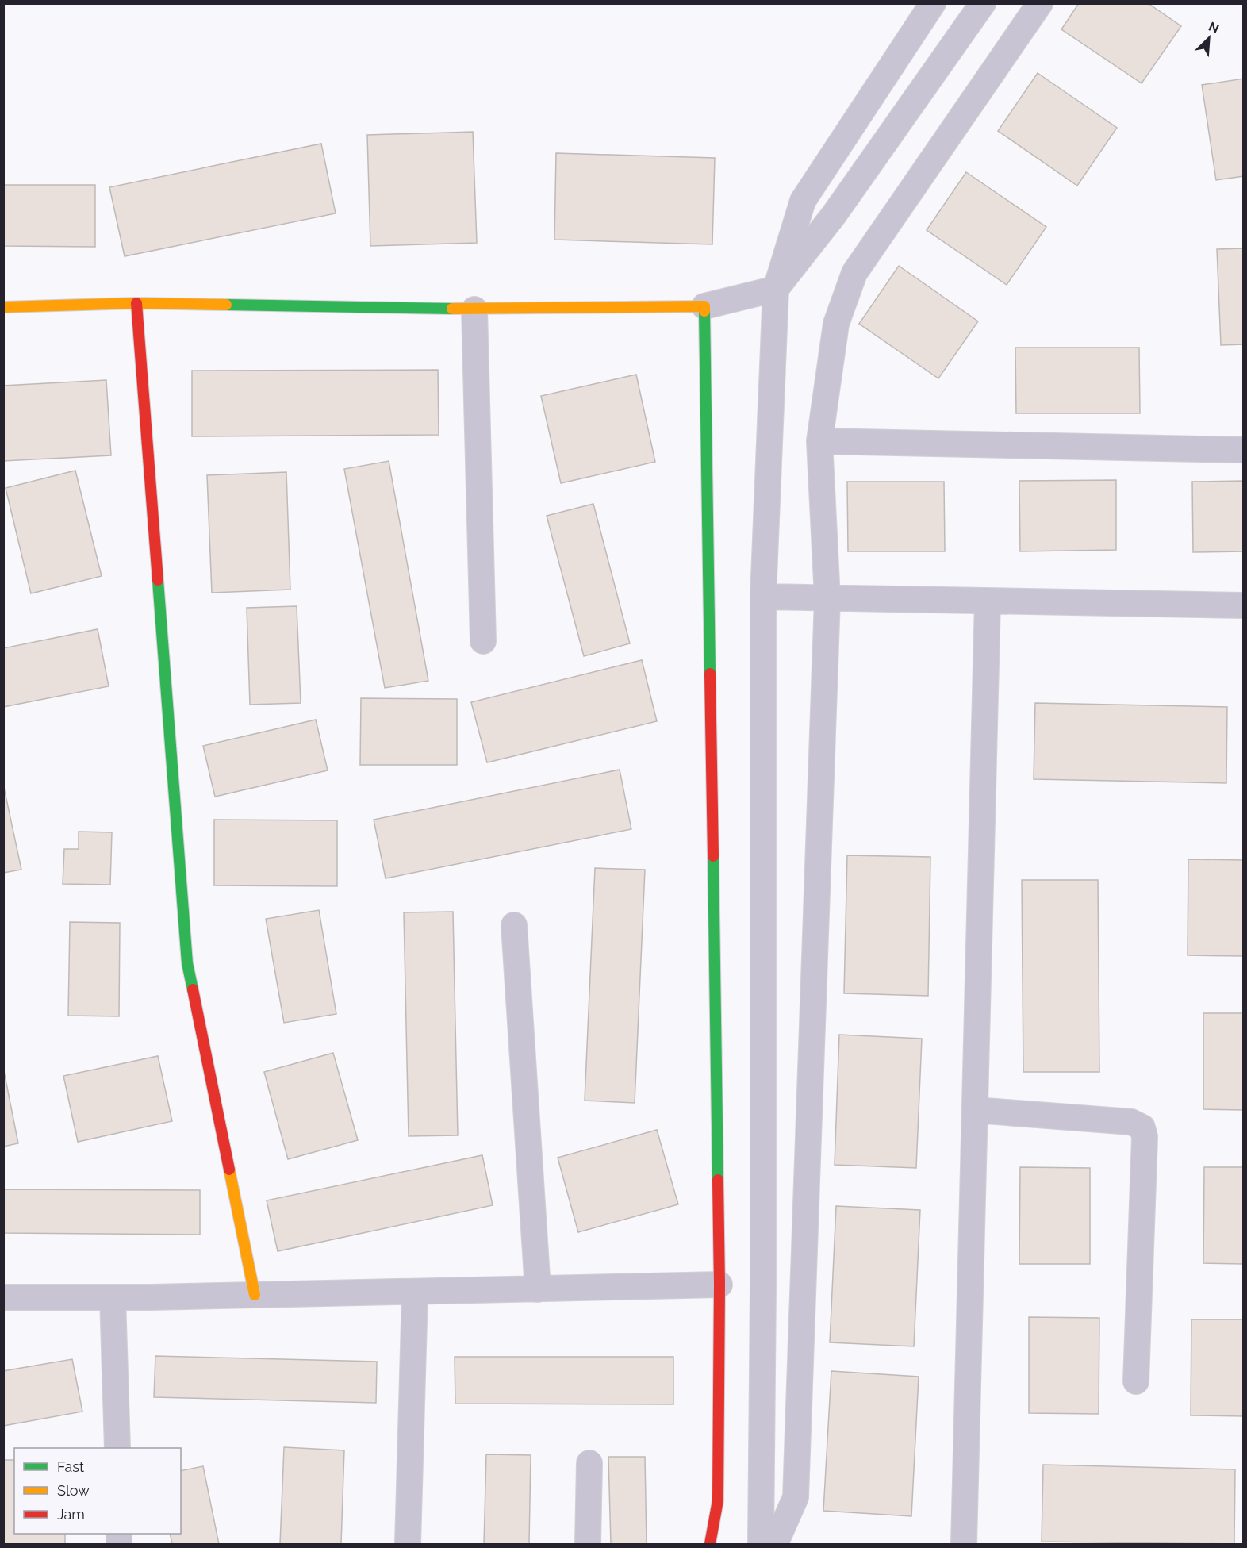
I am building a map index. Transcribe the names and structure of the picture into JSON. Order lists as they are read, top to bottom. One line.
{"legend":["Fast","Slow","Jam"],"north":"top right"}
